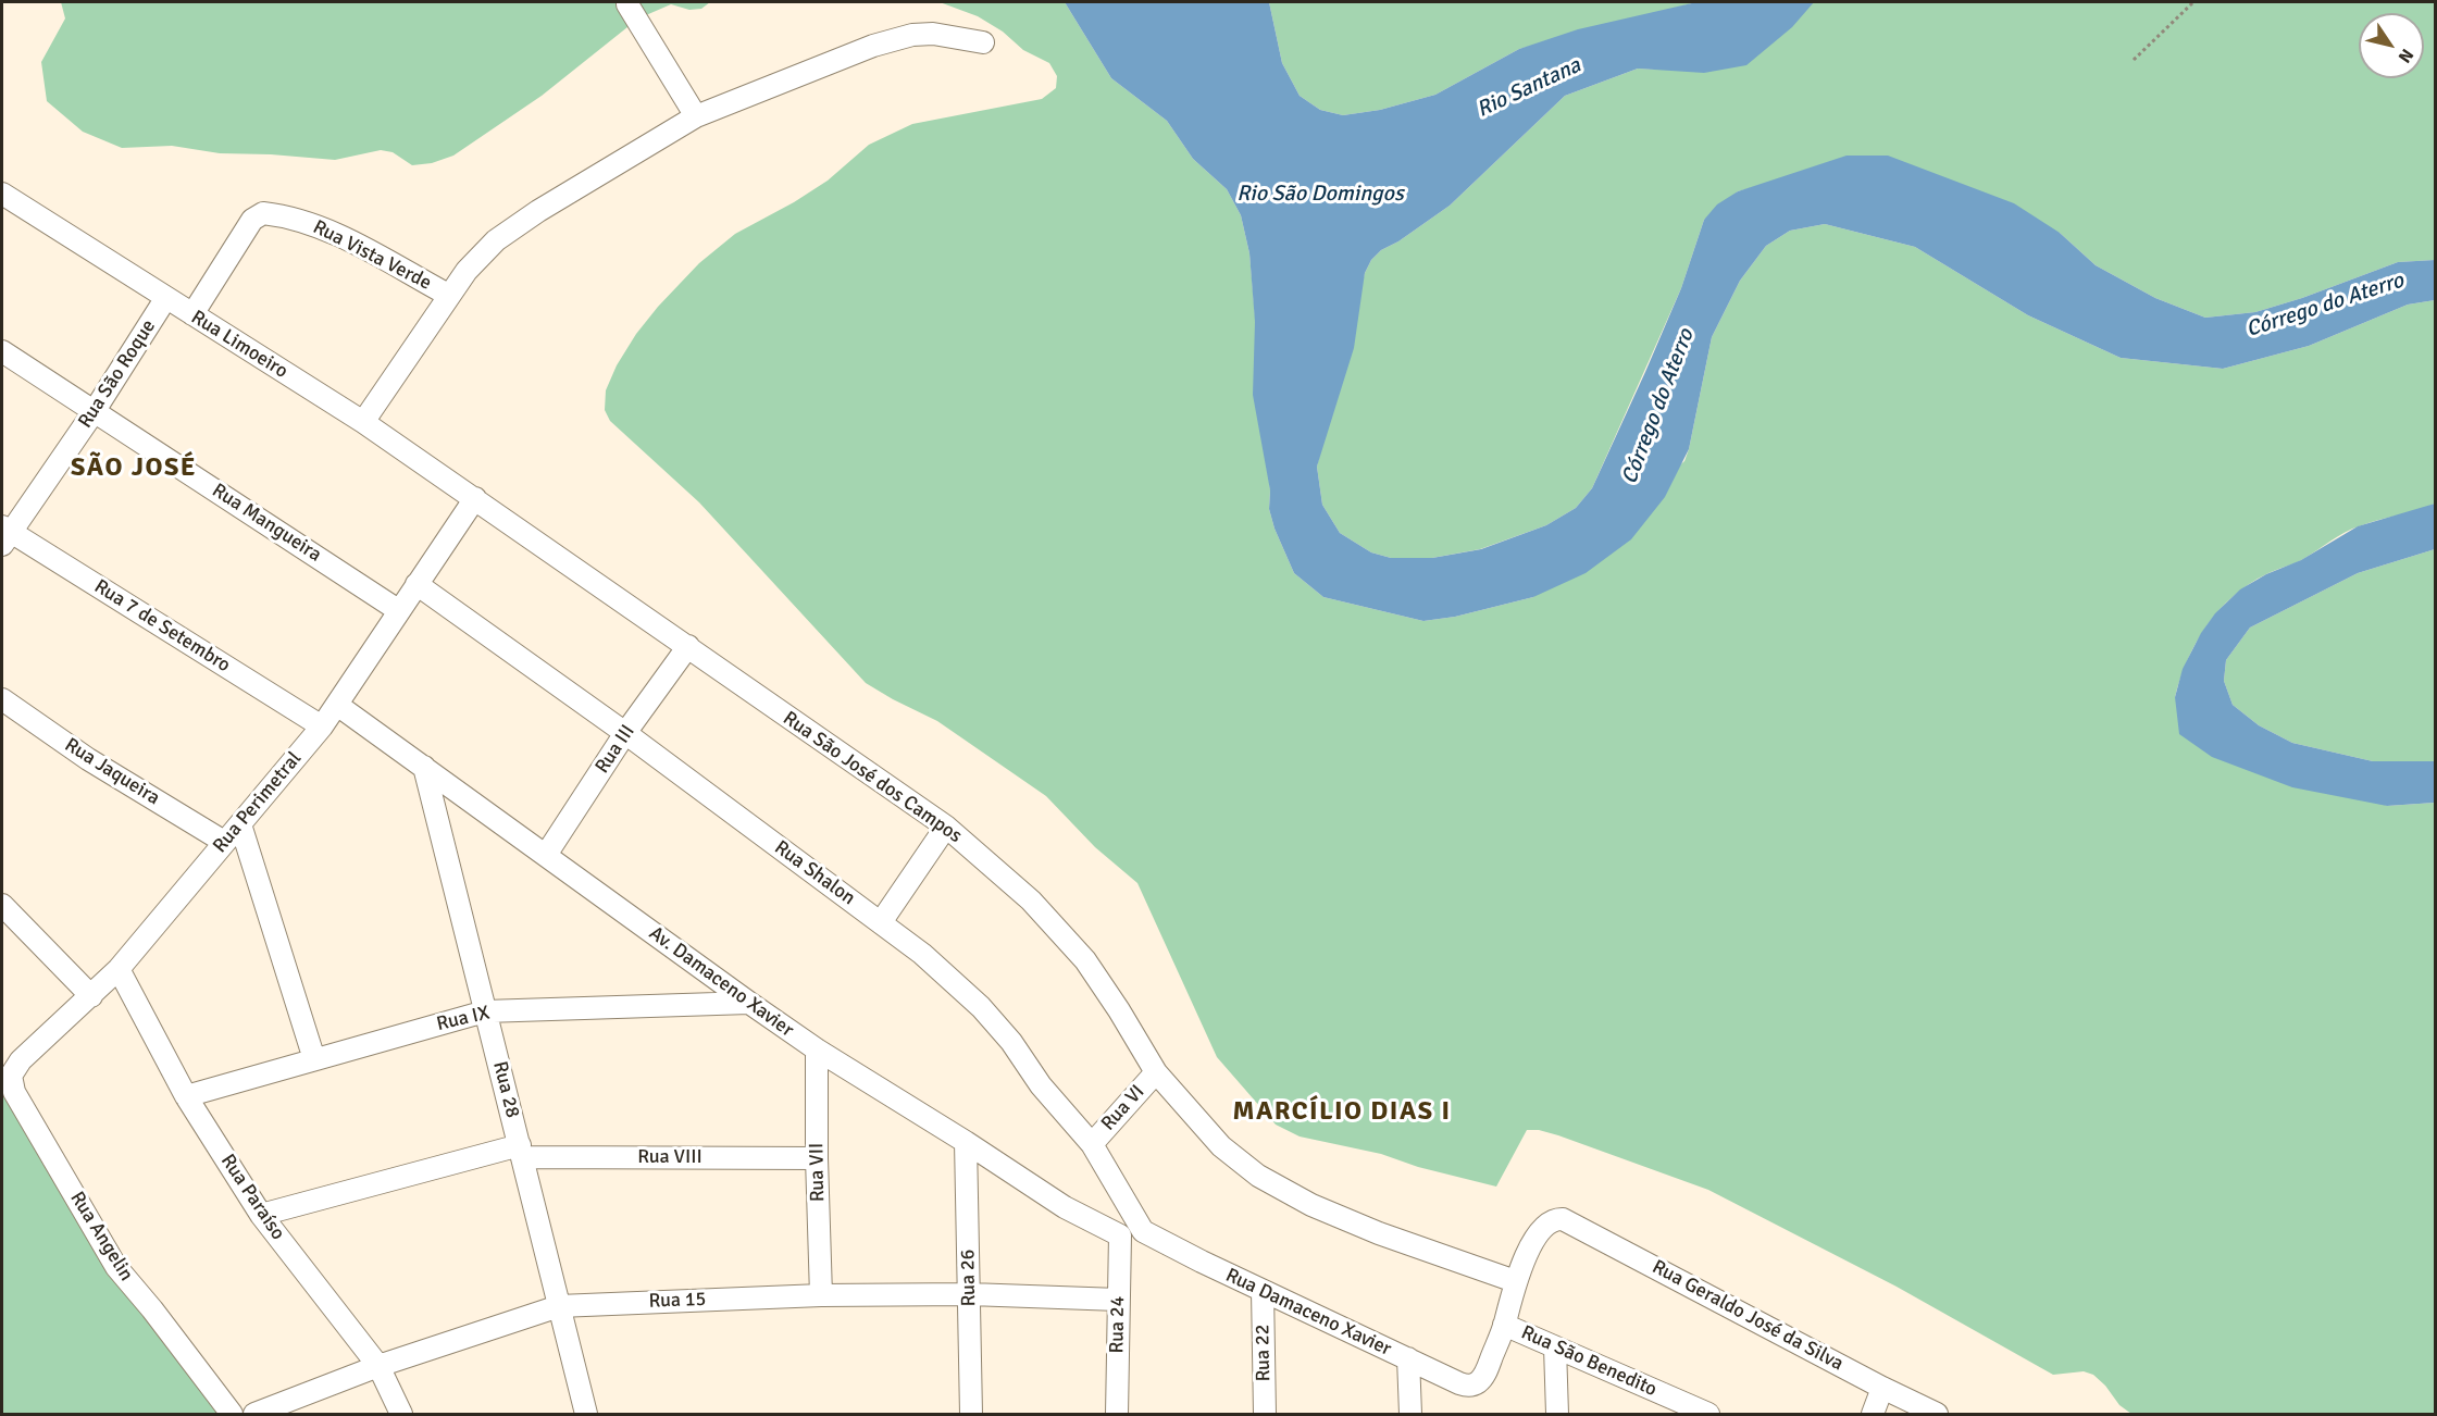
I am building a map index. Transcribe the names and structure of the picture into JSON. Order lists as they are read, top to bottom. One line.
{"streets":{"street":["Rua Vista Verde","Rua Limoeiro","Rua São Roque","Rua Mangueira","Rua 7 de Setembro","Rua III","Rua Jaqueira","Rua São José dos Campos","Rua Perimetral","Rua Shalon","Av. Damaceno Xavier","Rua IX","Rua 28","Rua VI","Rua VIII","Rua VII","Rua Paraíso","Rua Angelin","Rua 26","Rua 15","Rua Damaceno Xavier","Rua Geraldo José da Silva","Rua 24","Rua 22","Rua São Benedito"]},"crossings":[["Rua Vista Verde","Rua Limoeiro"],["Rua Limoeiro","Rua São Roque"],["Rua Limoeiro","Rua São José dos Campos"],["Rua Limoeiro","Rua Perimetral"],["Rua São Roque","Rua Mangueira"],["Rua São Roque","Rua 7 de Setembro"],["Rua Mangueira","Rua Perimetral"],["Rua 7 de Setembro","Rua Perimetral"],["Rua III","Rua São José dos Campos"],["Rua III","Rua Shalon"],["Rua III","Av. Damaceno Xavier"],["Rua Jaqueira","Rua Perimetral"],["Rua São José dos Campos","Rua Perimetral"],["Rua São José dos Campos","Rua VI"],["Rua São José dos Campos","Rua Geraldo José da Silva"],["Rua Perimetral","Rua Shalon"],["Rua Perimetral","Av. Damaceno Xavier"],["Rua Perimetral","Rua Paraíso"],["Rua Perimetral","Rua Angelin"],["Rua Shalon","Rua VI"],["Rua Shalon","Rua Damaceno Xavier"],["Av. Damaceno Xavier","Rua IX"],["Av. Damaceno Xavier","Rua 28"],["Av. Damaceno Xavier","Rua VII"],["Av. Damaceno Xavier","Rua 26"],["Av. Damaceno Xavier","Rua 24"],["Rua IX","Rua 28"],["Rua IX","Rua Paraíso"],["Rua 28","Rua VIII"],["Rua 28","Rua 15"],["Rua VIII","Rua VII"],["Rua VIII","Rua Paraíso"],["Rua VII","Rua 15"],["Rua Paraíso","Rua 15"],["Rua 26","Rua 15"],["Rua 15","Rua 24"],["Rua Damaceno Xavier","Rua 22"],["Rua Damaceno Xavier","Rua São Benedito"]],"districts":["SÃO JOSÉ","MARCÍLIO DIAS I"],"water":["Rio Santana","Rio São Domingos","Córrego do Aterro"],"north":"bottom right"}
